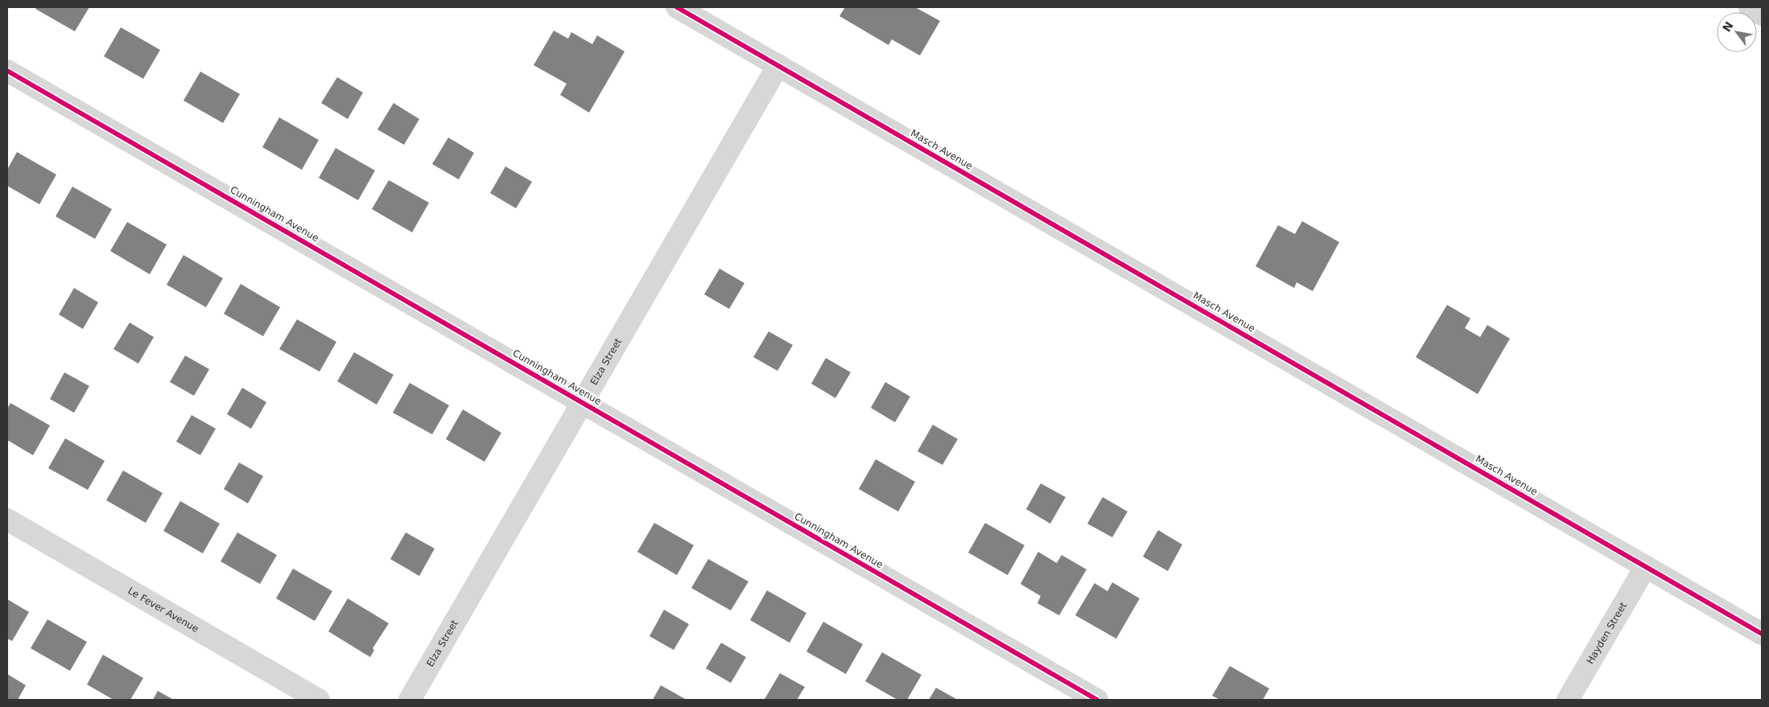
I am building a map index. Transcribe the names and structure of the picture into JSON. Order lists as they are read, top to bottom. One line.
{"streets":{"street":["Masch Avenue","Cunningham Avenue","Elza Street","Le Fever Avenue","Hayden Street"]},"crossings":[["Masch Avenue","Elza Street"],["Masch Avenue","Hayden Street"],["Cunningham Avenue","Elza Street"]],"north":"top left"}
